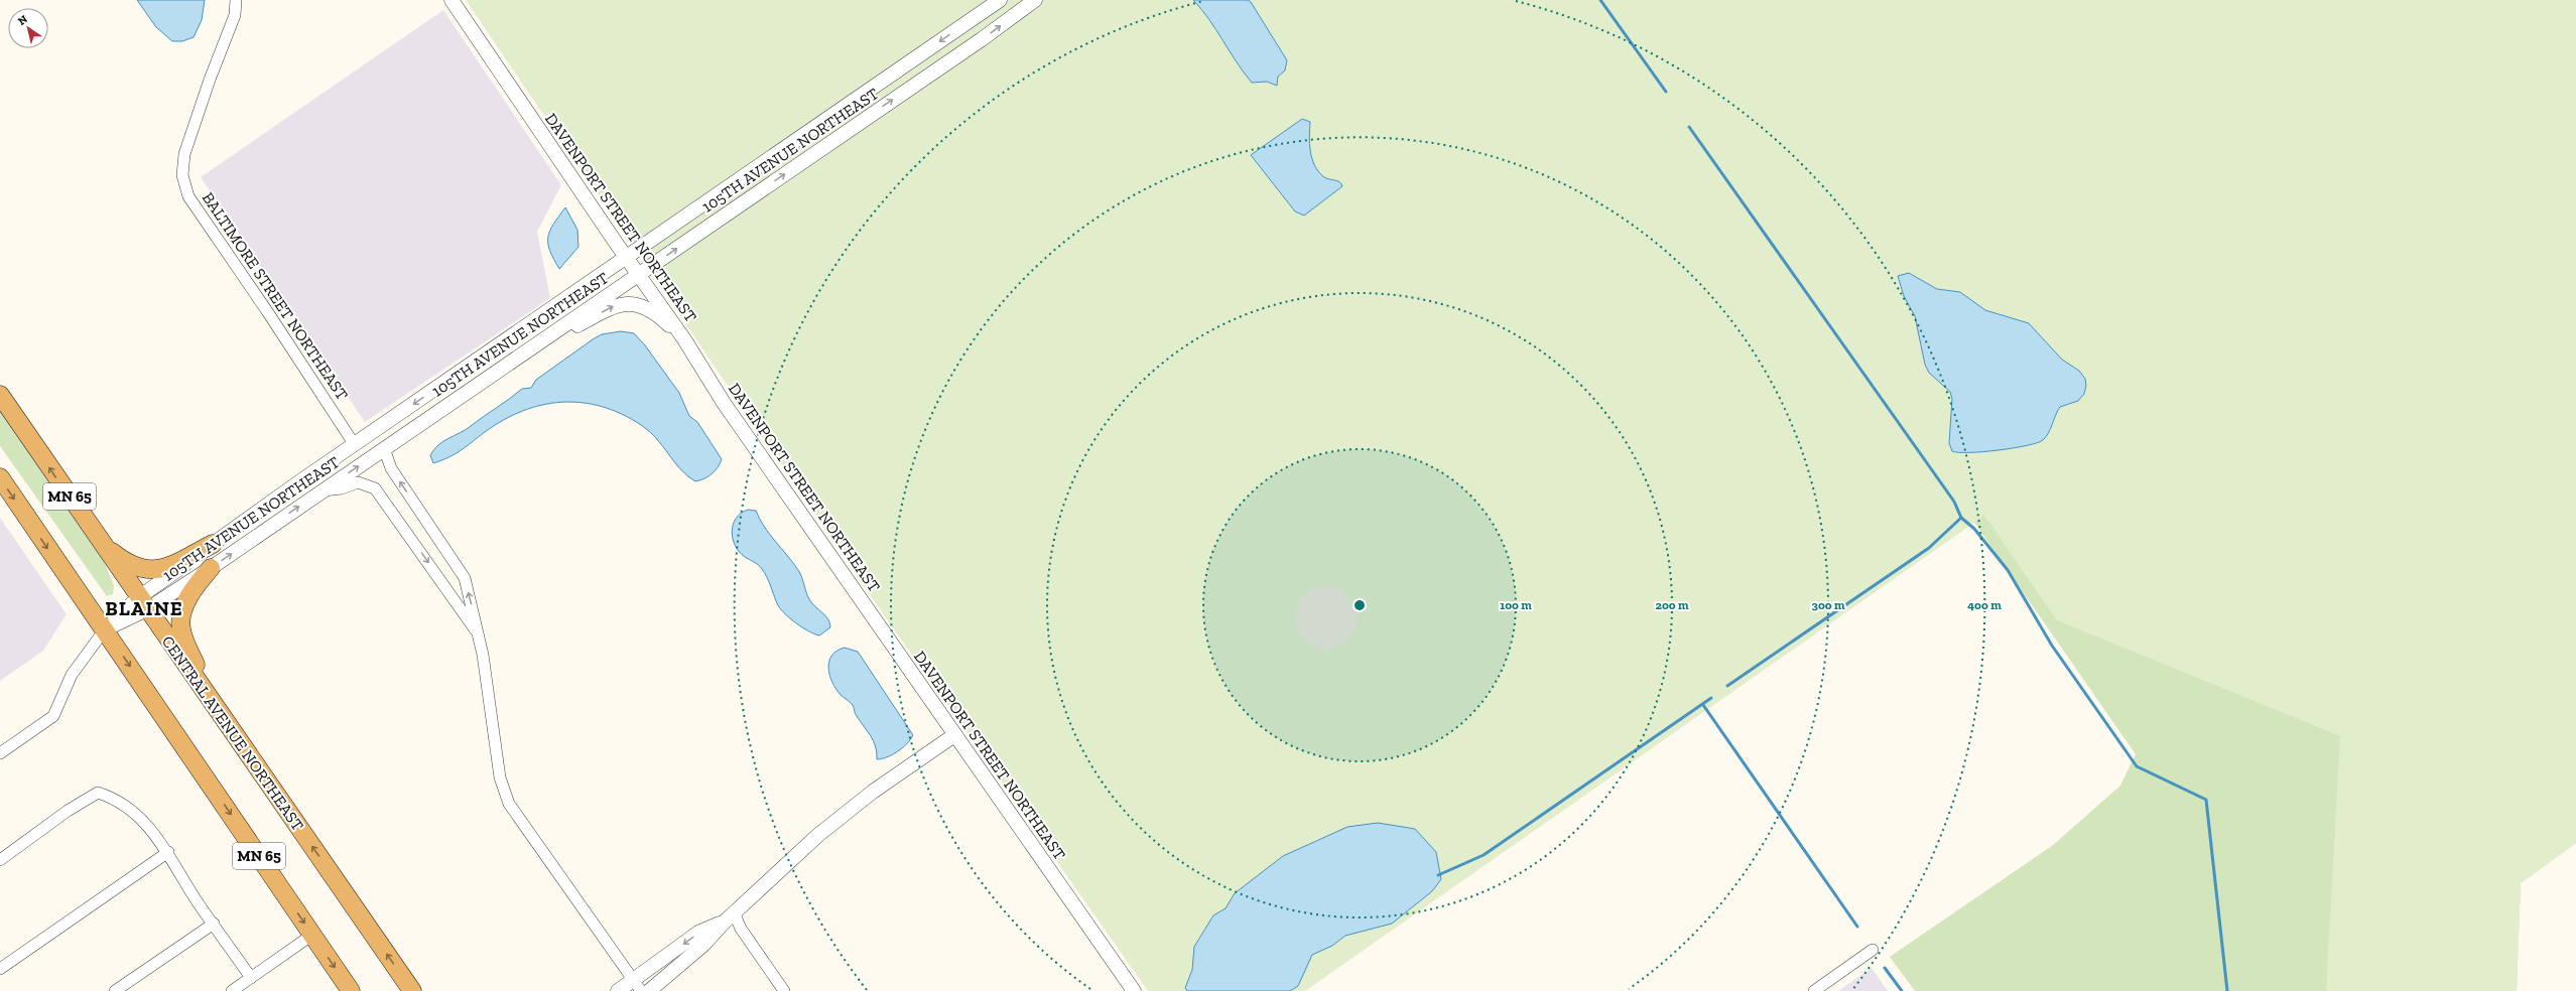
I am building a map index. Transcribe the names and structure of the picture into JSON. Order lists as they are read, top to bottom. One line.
{"streets":{"highway":["MN 65","CENTRAL AVENUE NORTHEAST"],"street":["105TH AVENUE NORTHEAST","DAVENPORT STREET NORTHEAST","BALTIMORE STREET NORTHEAST"]},"crossings":[["105TH AVENUE NORTHEAST","DAVENPORT STREET NORTHEAST"],["105TH AVENUE NORTHEAST","BALTIMORE STREET NORTHEAST"],["105TH AVENUE NORTHEAST","MN 65"],["105TH AVENUE NORTHEAST","CENTRAL AVENUE NORTHEAST"]],"districts":["BLAINE"],"north":"top left","rings":["100 m","200 m","300 m","400 m"]}
